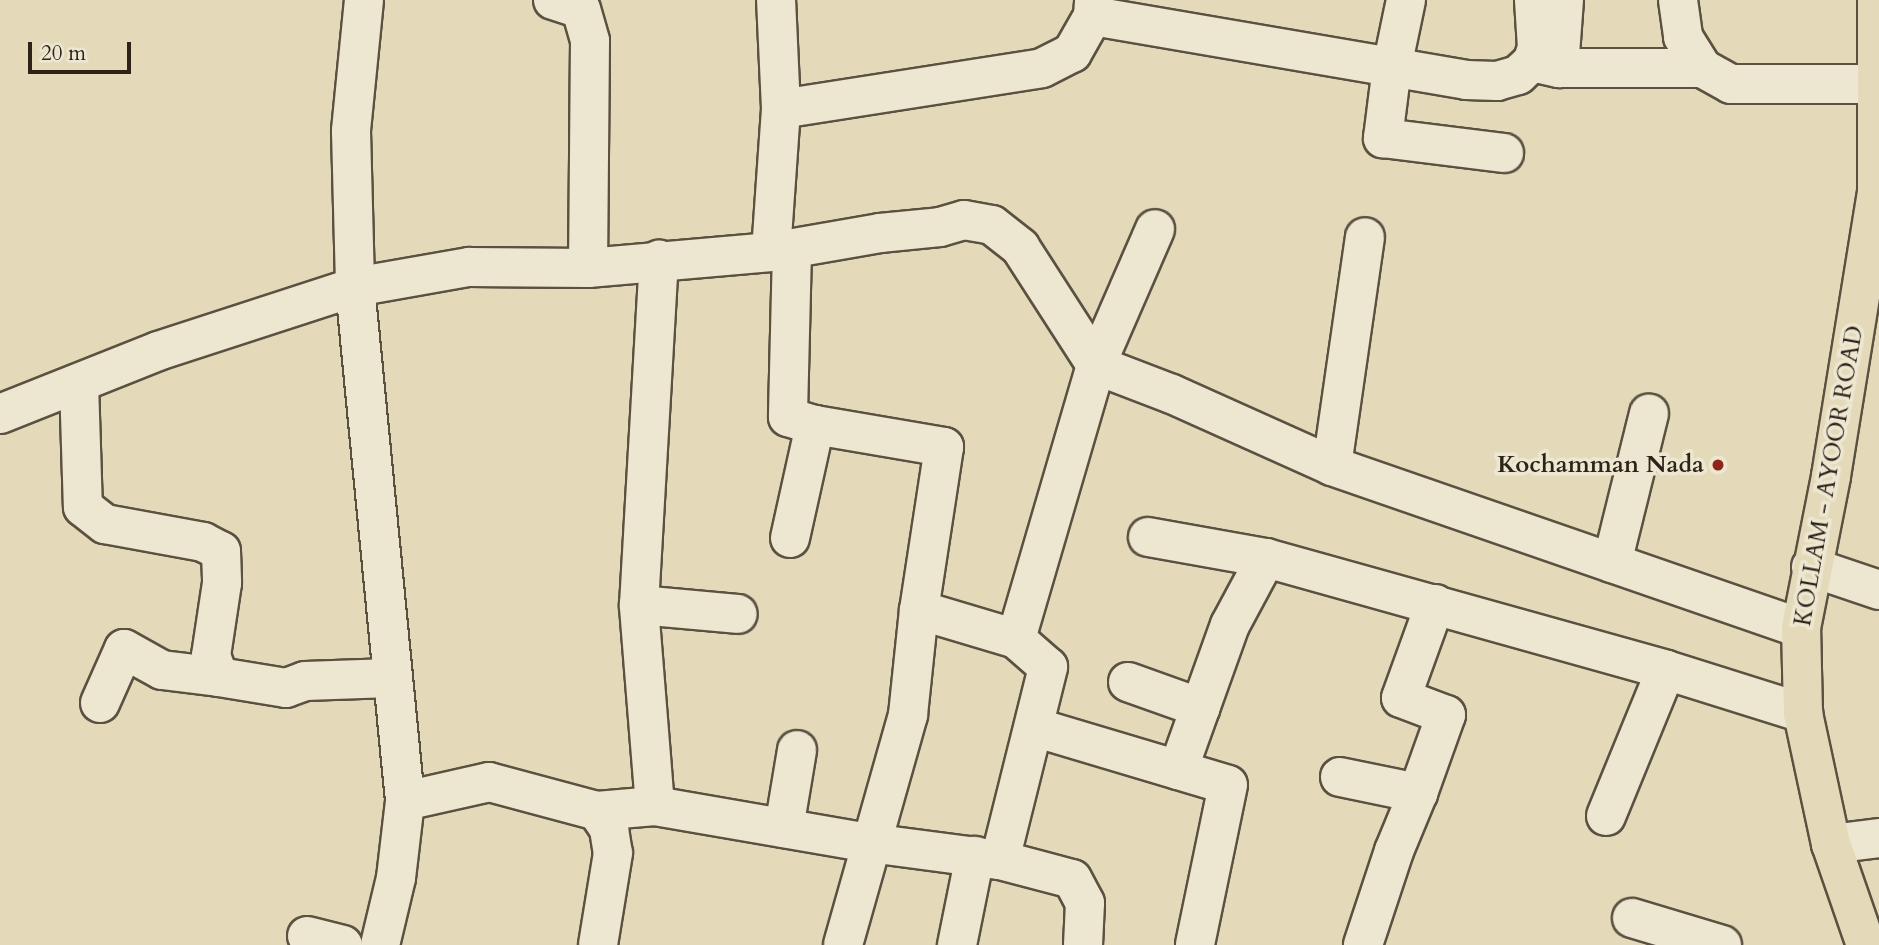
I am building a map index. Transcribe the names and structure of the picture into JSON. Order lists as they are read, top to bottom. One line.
{"streets":{"main road":["KOLLAM - AYOOR ROAD"]},"places":["Kochamman Nada"],"scale_bar":"20 m"}
